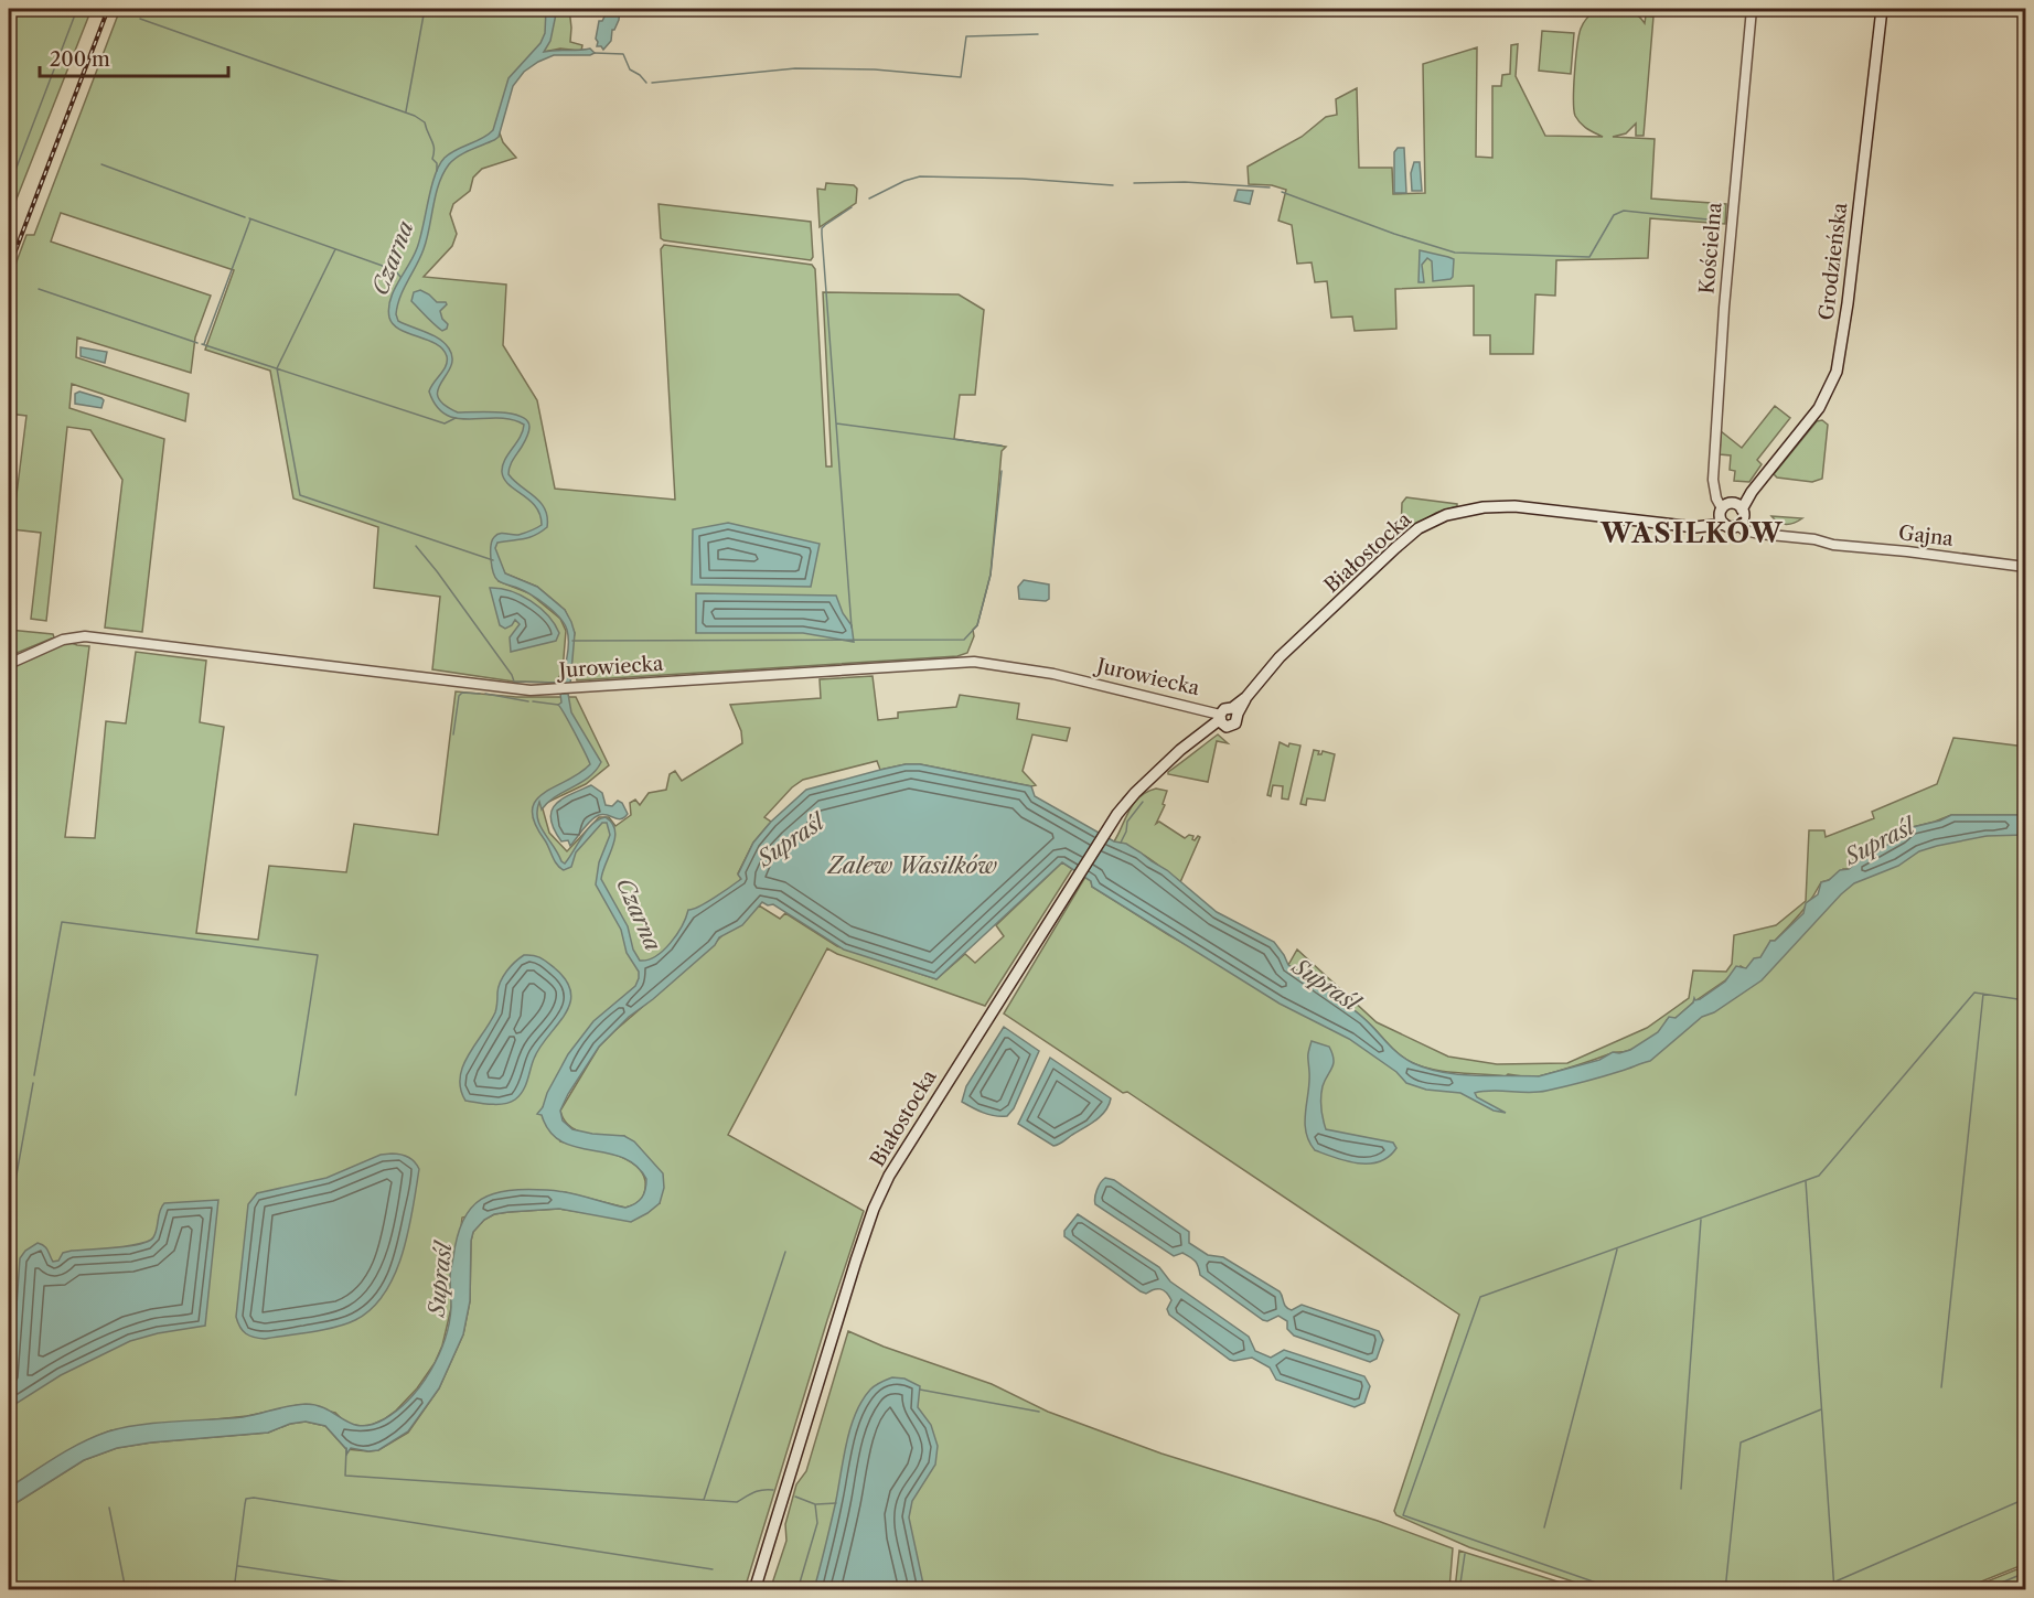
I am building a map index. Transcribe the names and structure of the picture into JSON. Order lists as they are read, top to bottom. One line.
{"streets":{"main road":["Grodzieńska","Białostocka"],"street":["Kościelna","Gajna","Jurowiecka"]},"crossings":[["Kościelna","Grodzieńska"],["Kościelna","Gajna"],["Kościelna","Białostocka"],["Grodzieńska","Gajna"],["Grodzieńska","Białostocka"],["Gajna","Białostocka"],["Białostocka","Jurowiecka"]],"districts":["WASILKÓW"],"water":["Czarna","Supraśl","Zalew Wasilków"],"scale_bar":"200 m"}
